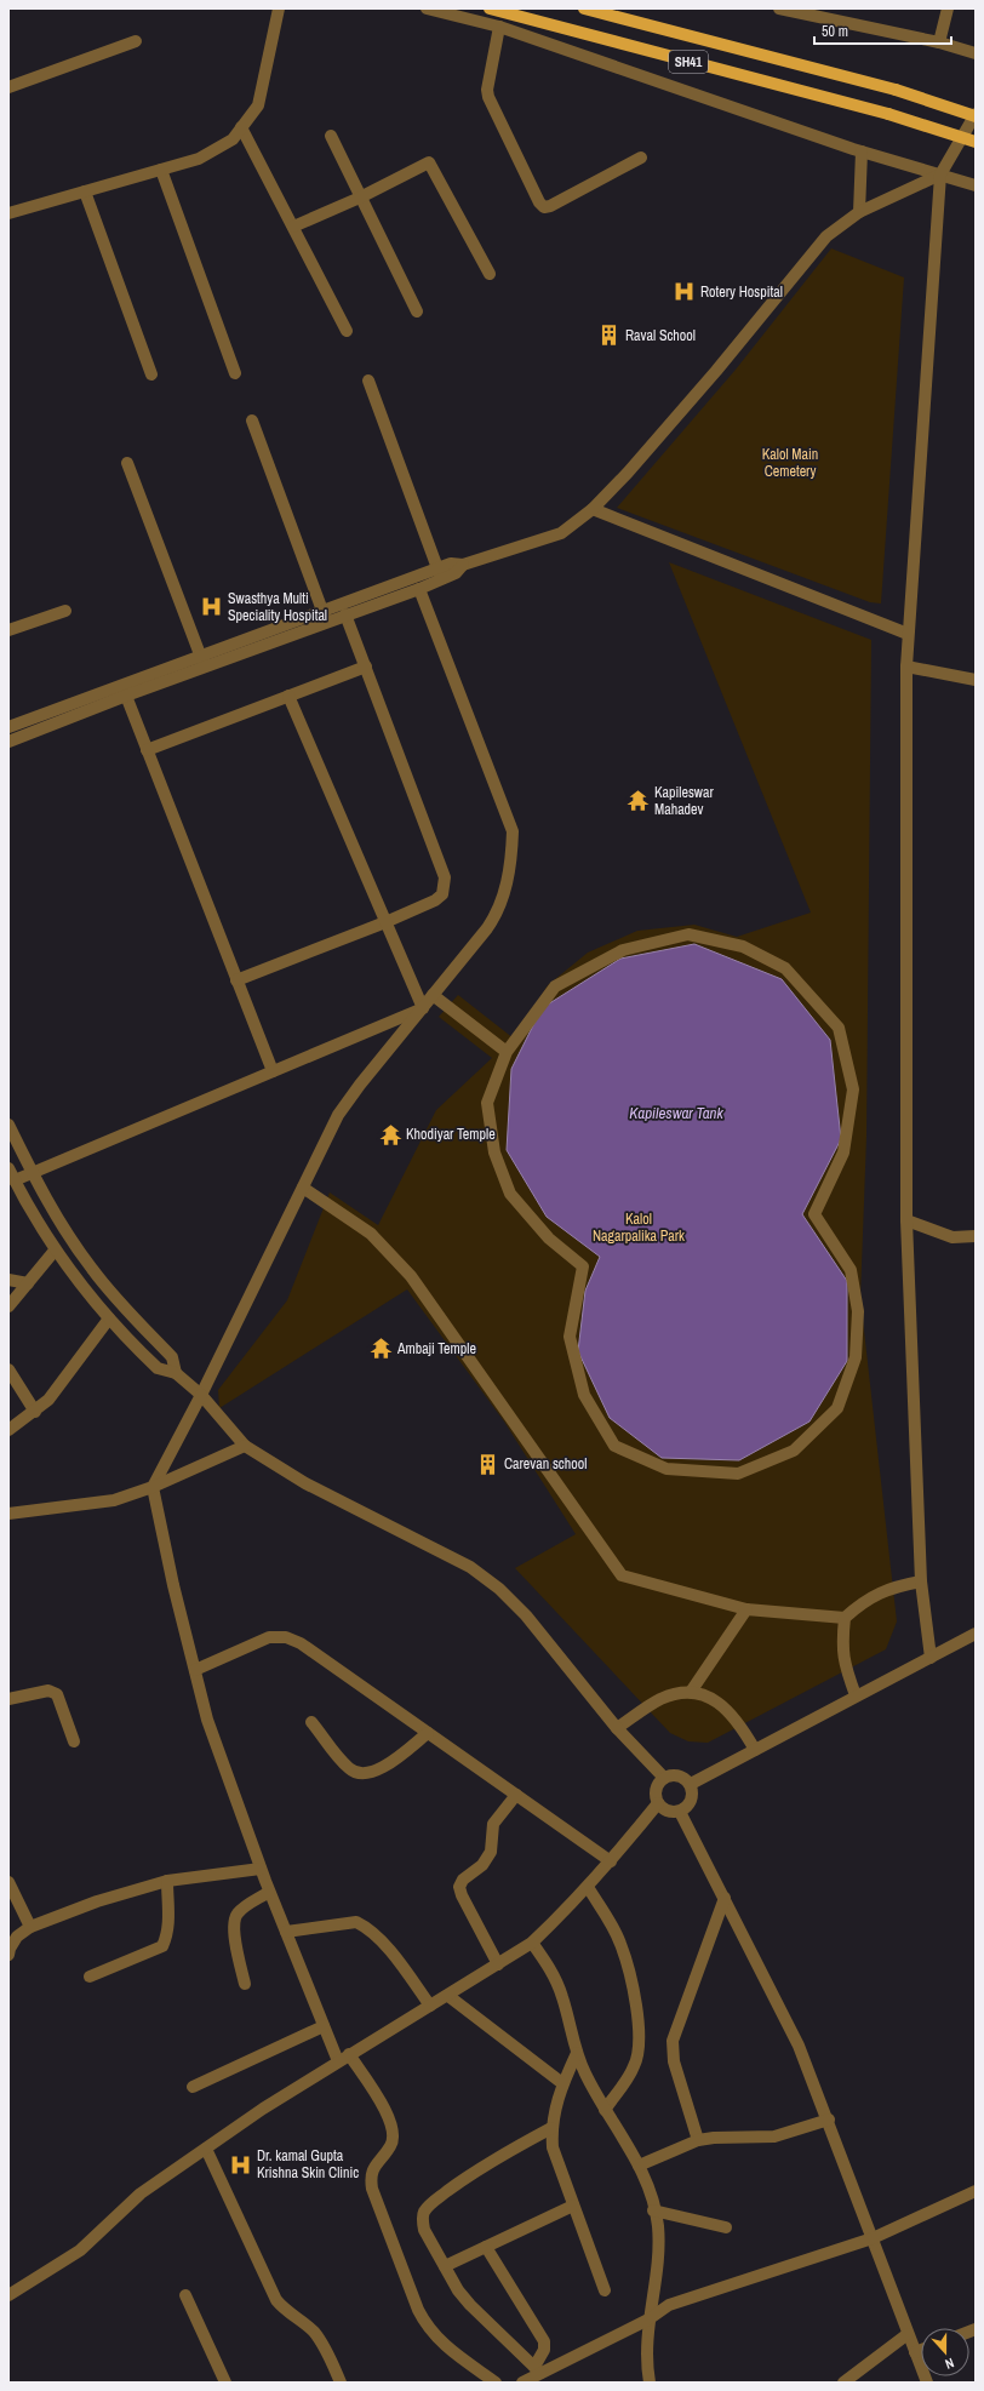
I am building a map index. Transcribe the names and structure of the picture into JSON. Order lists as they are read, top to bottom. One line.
{"streets":{"main road":["SH41"]},"water":["Kapileswar Tank"],"parks":["Kalol Main Cemetery","Kalol Nagarpalika Park"],"places":{"hospital":["Rotery Hospital","Swasthya Multi Speciality Hospital","Dr. kamal Gupta Krishna Skin Clinic"],"building":["Raval School","Carevan school"],"temple":["Kapileswar Mahadev","Khodiyar Temple","Ambaji Temple"]},"scale_bar":"50 m","north":"bottom"}
